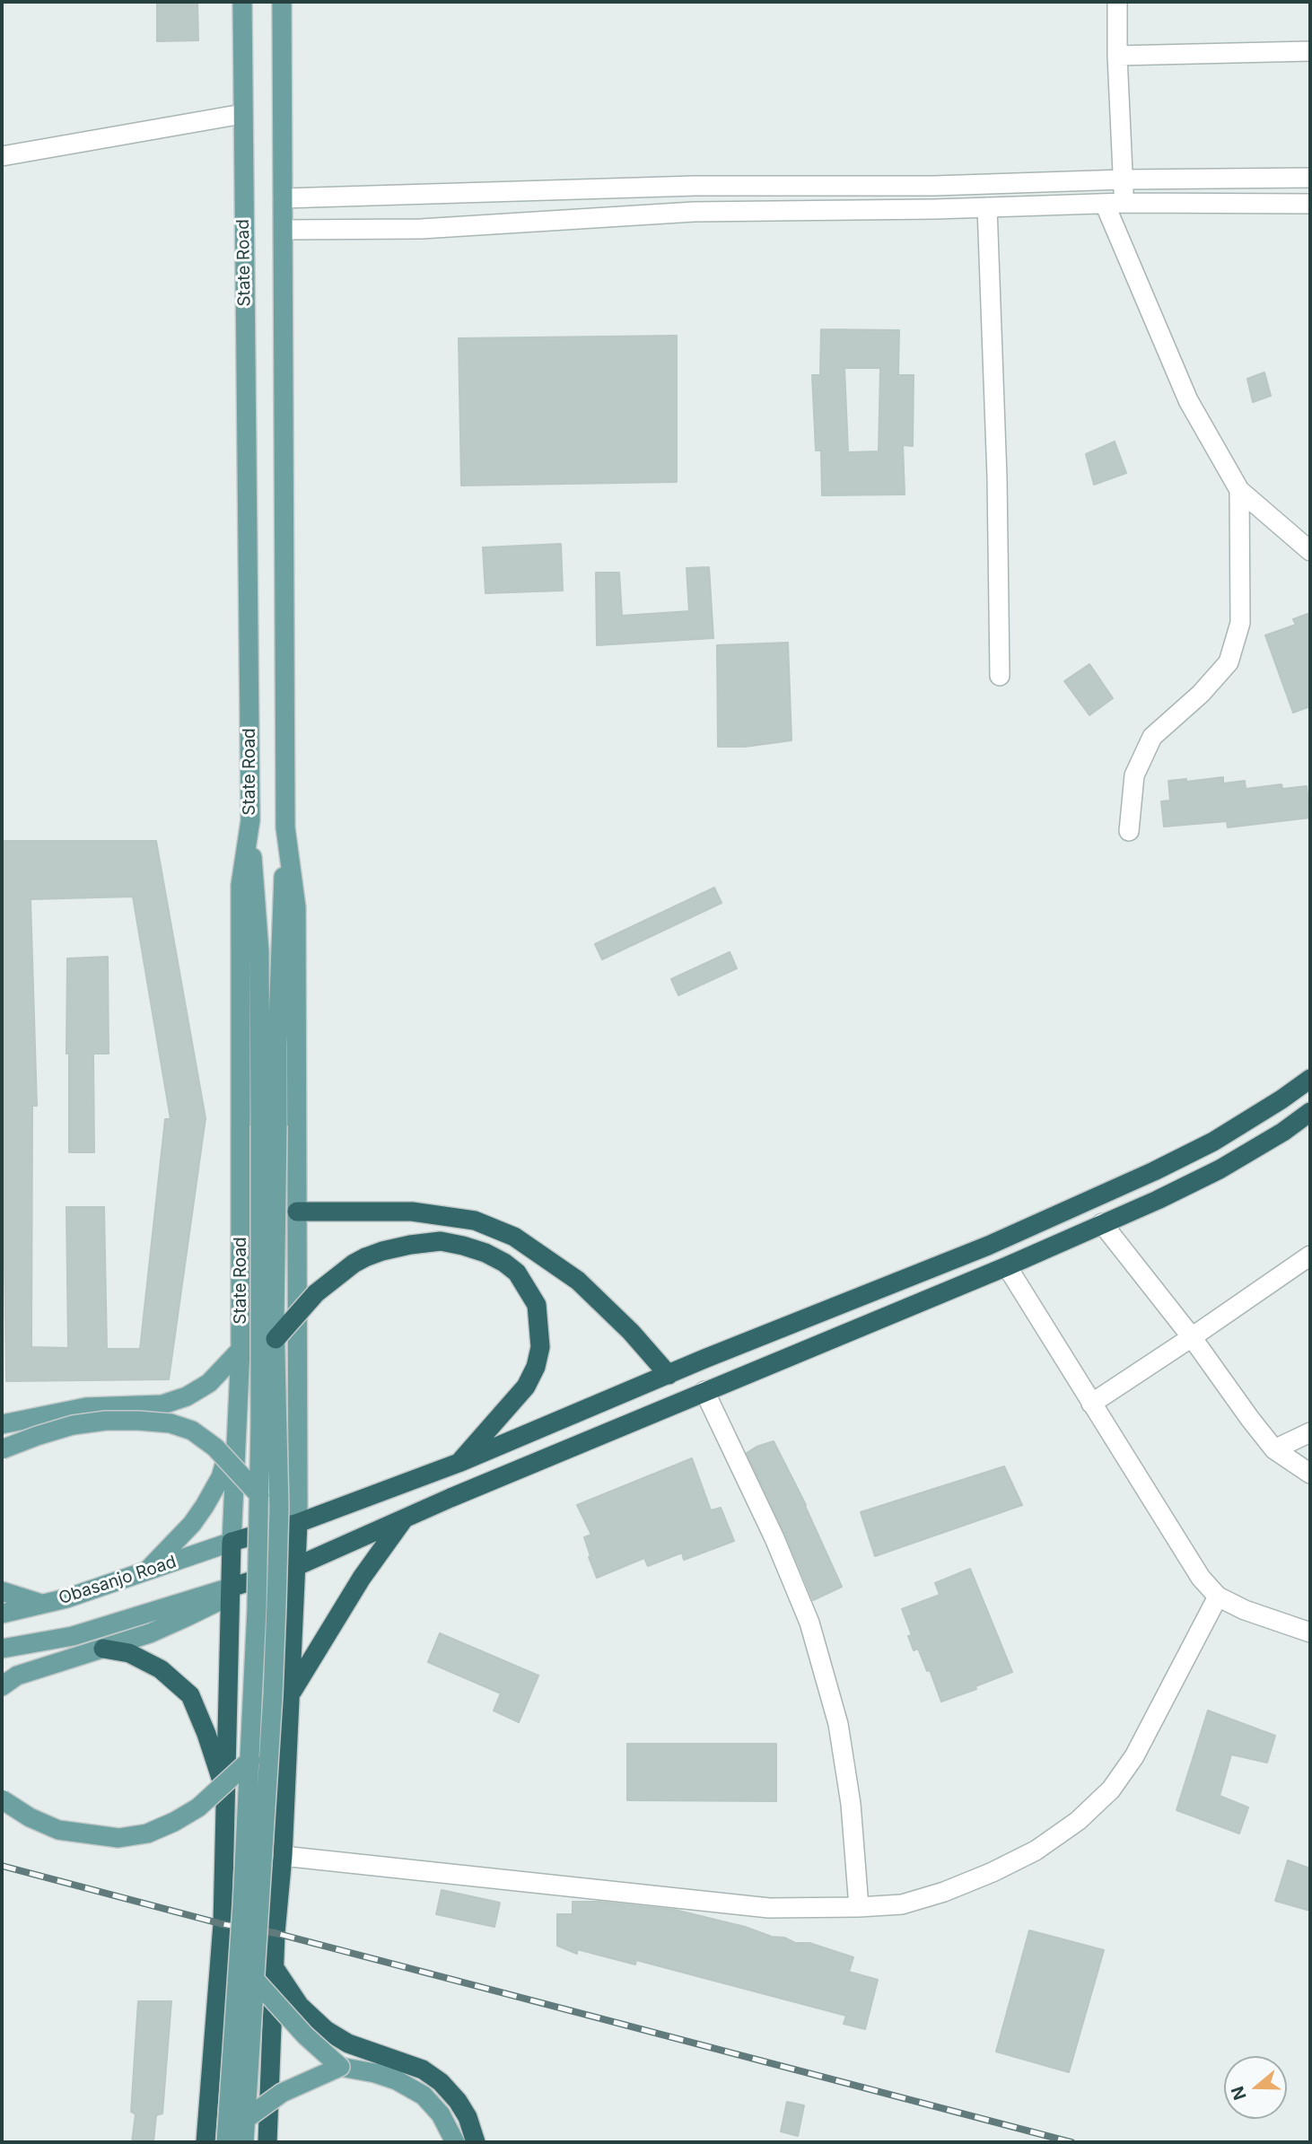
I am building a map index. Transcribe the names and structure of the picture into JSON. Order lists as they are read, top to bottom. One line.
{"streets":{"main road":["State Road","Obasanjo Road"]},"crossings":[["State Road","Obasanjo Road"]],"north":"left"}
